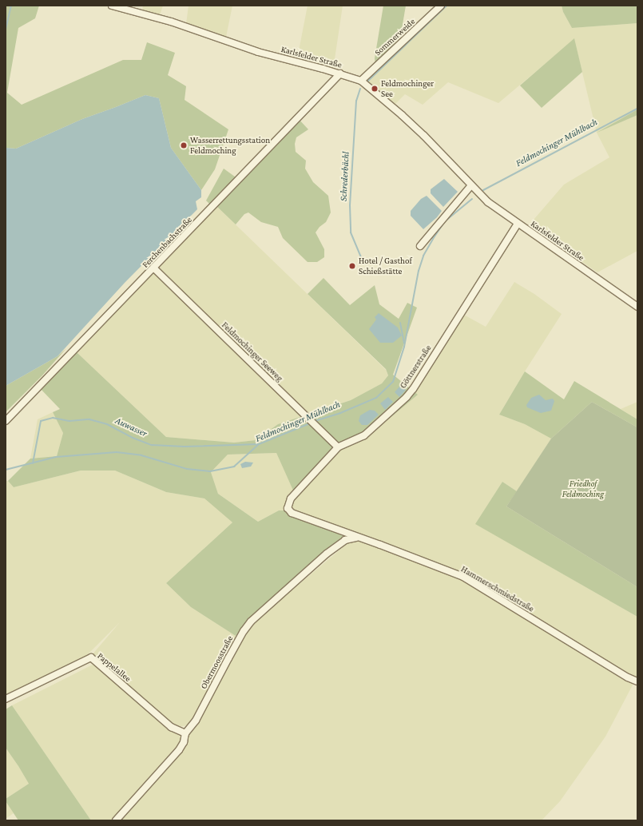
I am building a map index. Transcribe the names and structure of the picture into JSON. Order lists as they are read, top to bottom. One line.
{"streets":{"street":["Sommerweide","Karlsfelder Straße","Ferchenbachstraße","Feldmochinger Seeweg","Göttnerstraße","Hammerschmiedstraße","Obermoosstraße","Pappelallee"]},"crossings":[["Sommerweide","Karlsfelder Straße"],["Karlsfelder Straße","Ferchenbachstraße"],["Karlsfelder Straße","Göttnerstraße"],["Ferchenbachstraße","Feldmochinger Seeweg"],["Feldmochinger Seeweg","Göttnerstraße"],["Göttnerstraße","Hammerschmiedstraße"],["Hammerschmiedstraße","Obermoosstraße"],["Obermoosstraße","Pappelallee"]],"water":["Feldmochinger Mühlbach","Schrederbächl","Auwasser"],"parks":["Friedhof Feldmoching"],"places":["Feldmochinger See","Wasserrettungsstation Feldmoching","Hotel / Gasthof Schießstätte"]}
